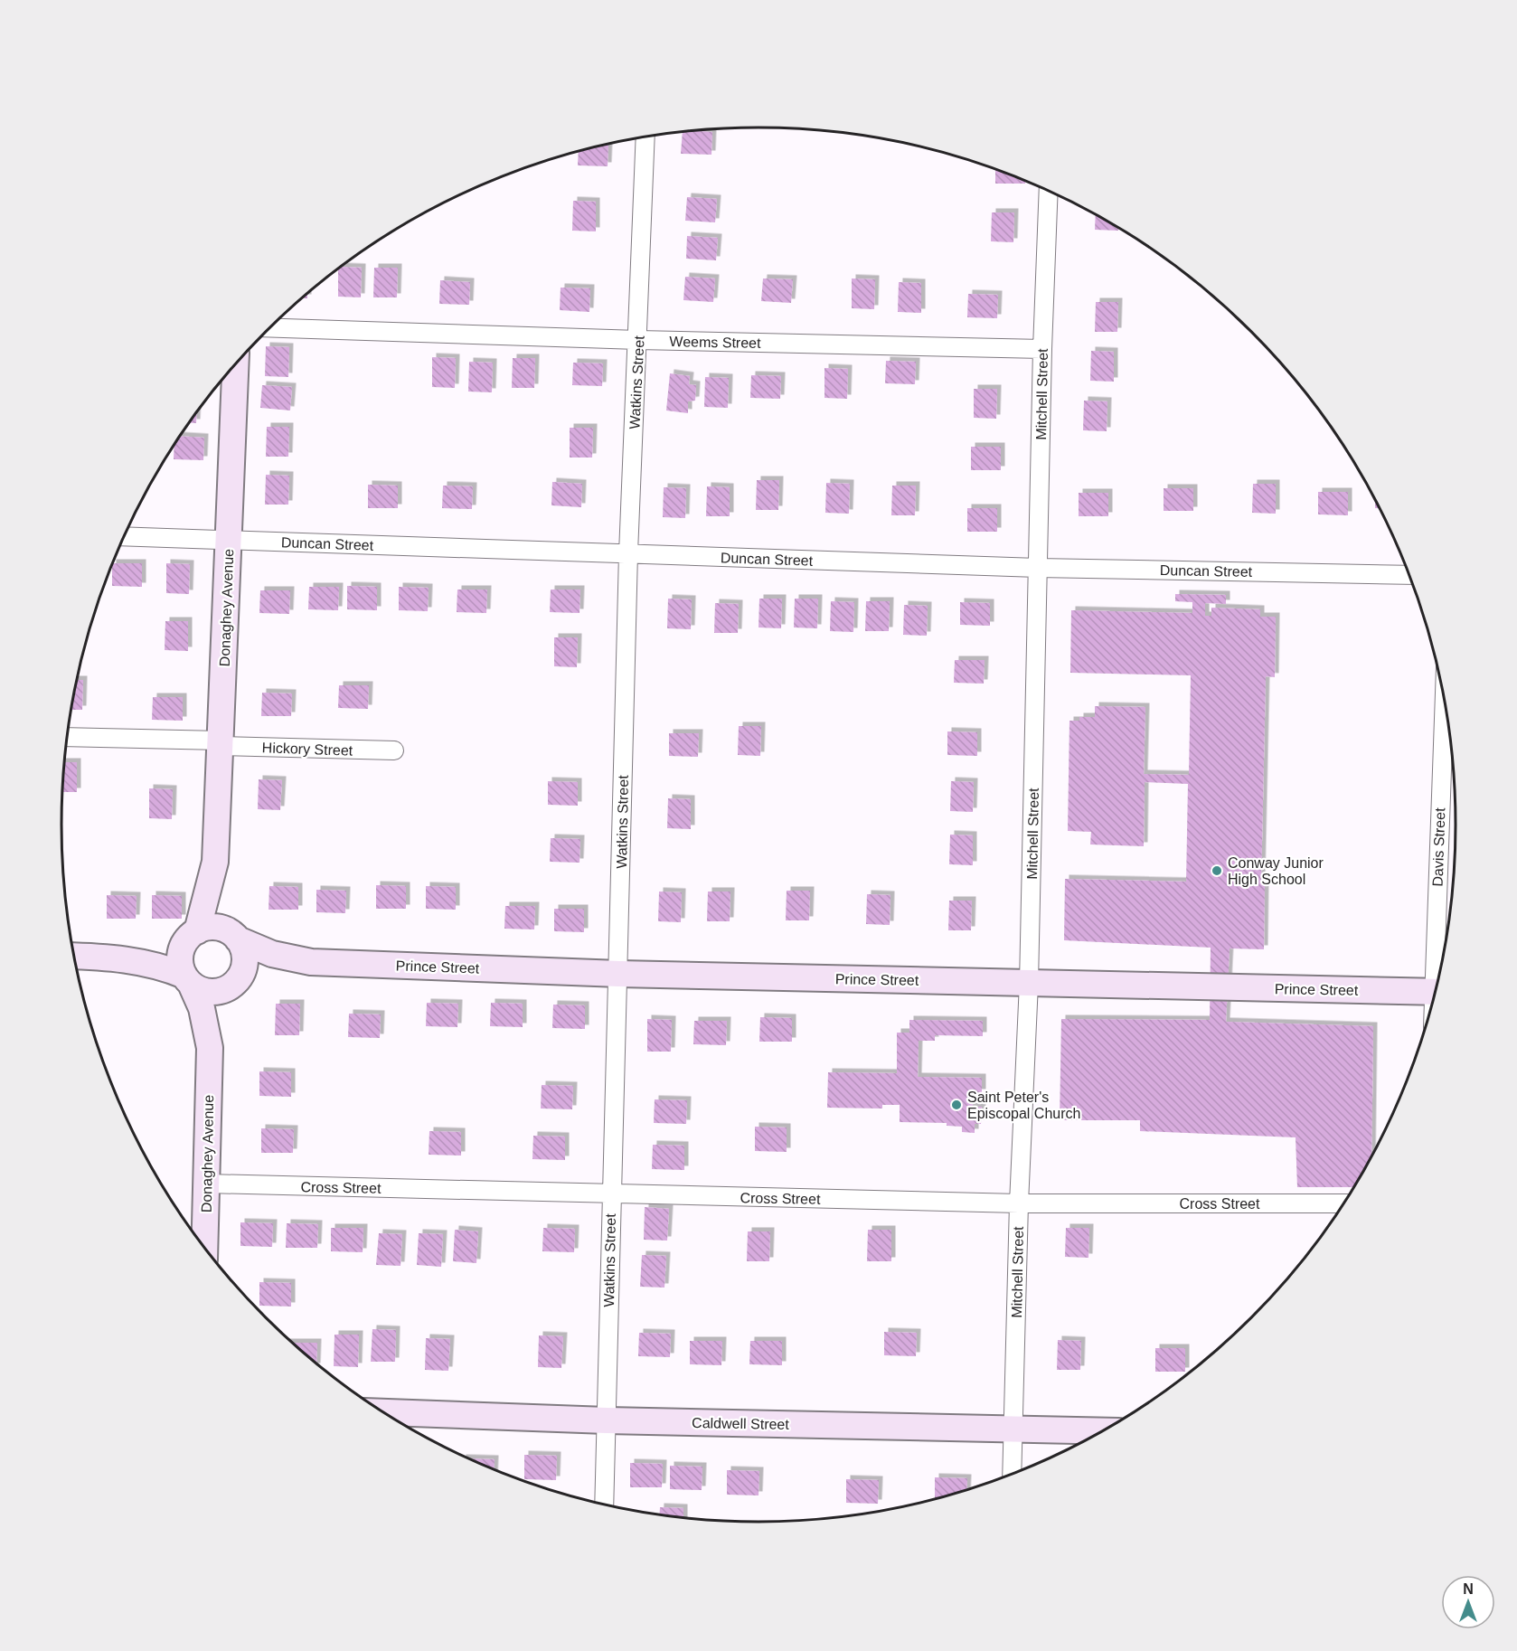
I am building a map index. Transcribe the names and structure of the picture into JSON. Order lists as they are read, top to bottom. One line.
{"streets":{"street":["Weems Street","Watkins Street","Mitchell Street","Duncan Street","Donaghey Avenue","Hickory Street","Davis Street","Prince Street","Cross Street","Caldwell Street"]},"crossings":[["Weems Street","Watkins Street"],["Weems Street","Mitchell Street"],["Watkins Street","Duncan Street"],["Watkins Street","Prince Street"],["Watkins Street","Cross Street"],["Watkins Street","Caldwell Street"],["Mitchell Street","Duncan Street"],["Mitchell Street","Prince Street"],["Mitchell Street","Cross Street"],["Mitchell Street","Caldwell Street"],["Duncan Street","Donaghey Avenue"],["Donaghey Avenue","Hickory Street"],["Donaghey Avenue","Prince Street"],["Donaghey Avenue","Cross Street"]],"places":["Conway Junior High School","Saint Peter's Episcopal Church"],"north":"top"}
